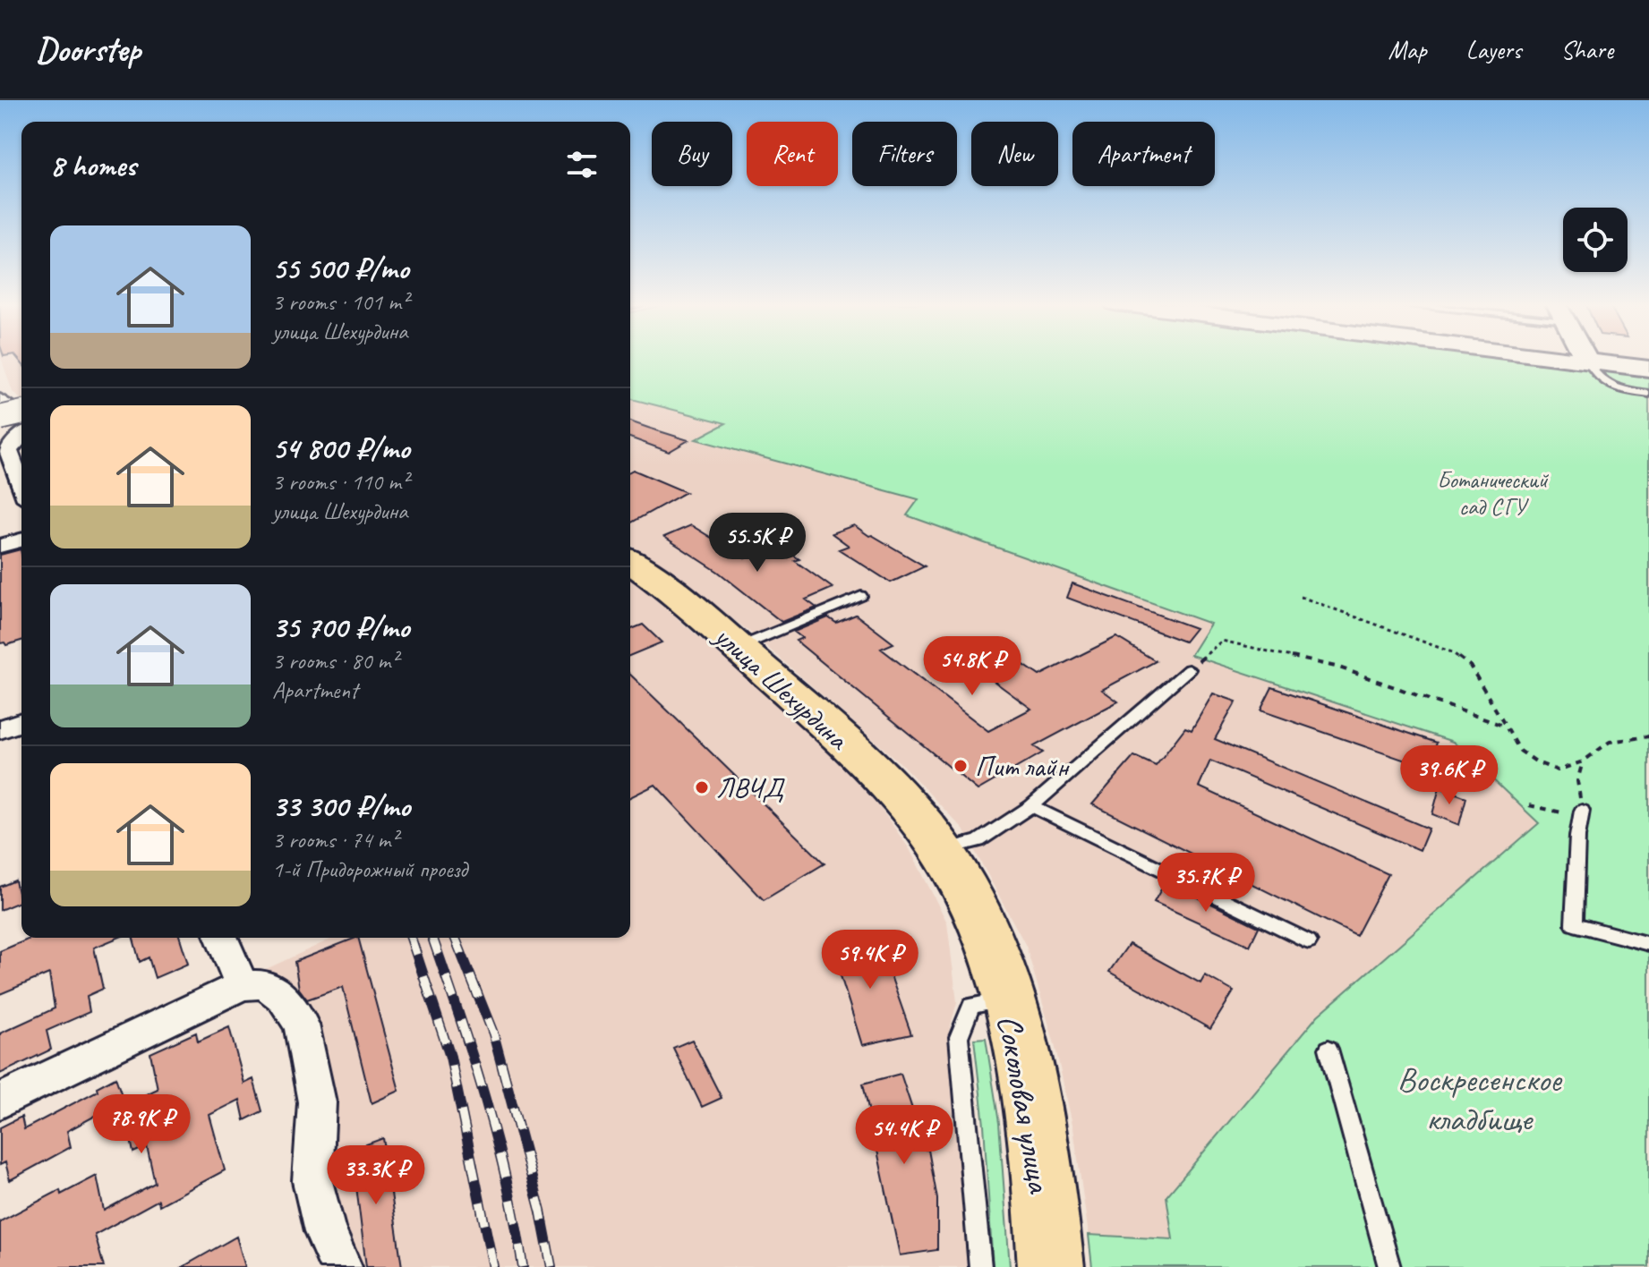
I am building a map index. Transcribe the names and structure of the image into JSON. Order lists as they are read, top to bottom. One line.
{"streets":{"main road":["улица Шехурдина","Соколовая улица"]},"crossings":[["улица Шехурдина","Соколовая улица"]],"parks":["Ботанический сад СГУ","Воскресенское кладбище"],"places":["Пит лайн","ЛВЧД"],"page":{"header":"Doorstep","nav":["Map","Layers","Share"],"chip":["Buy","Rent","Filters","New","Apartment"],"heading":"8 homes","list":[{"name":"55 500 ₽/mo","note":"3 rooms · 101 m² · улица Шехурдина"},{"name":"54 800 ₽/mo","note":"3 rooms · 110 m² · улица Шехурдина"},{"name":"35 700 ₽/mo","note":"3 rooms · 80 m² · Apartment"},{"name":"33 300 ₽/mo","note":"3 rooms · 74 m² · 1-й Придорожный проезд"}],"price":["55.5K ₽","54.8K ₽","39.6K ₽","35.7K ₽","59.4K ₽","78.9K ₽","54.4K ₽","33.3K ₽"]}}
